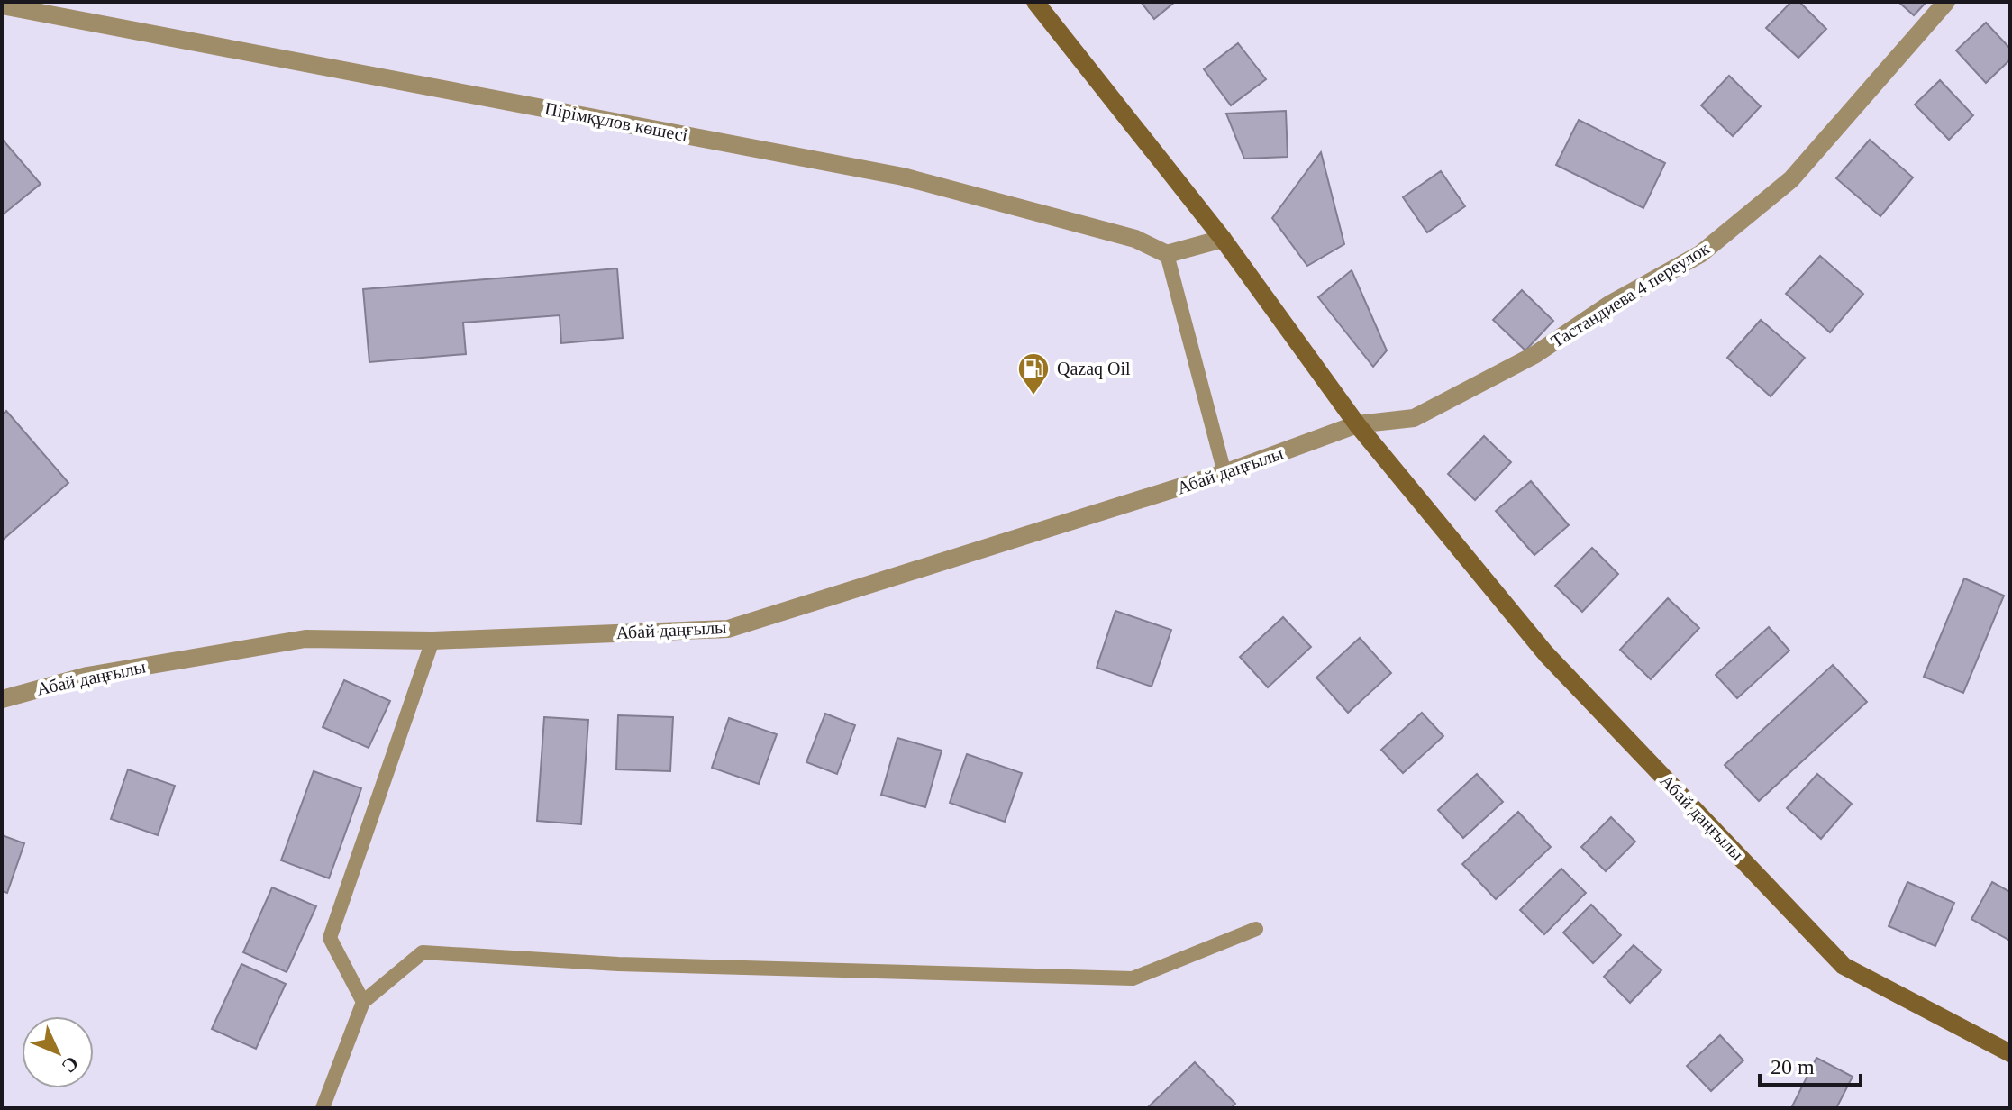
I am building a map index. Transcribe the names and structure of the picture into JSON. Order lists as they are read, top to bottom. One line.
{"streets":{"street":["Пірімқұлов көшесі","Тастандиева 4 переулок","Абай даңғылы"]},"crossings":[["Тастандиева 4 переулок","Абай даңғылы"]],"places":{"fuel station":["Qazaq Oil"]},"scale_bar":"20 m","north":"bottom right"}
